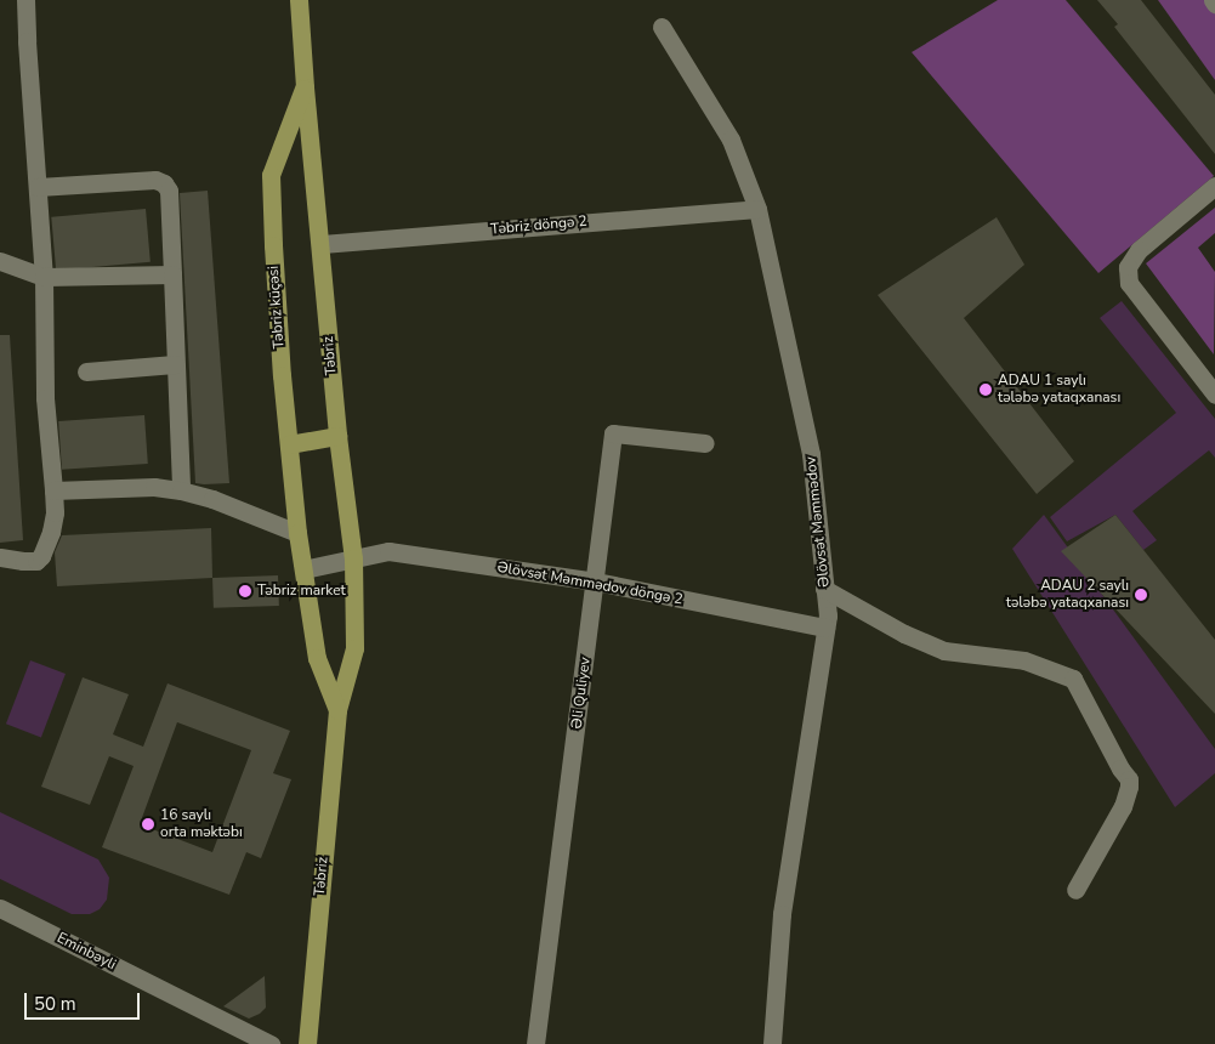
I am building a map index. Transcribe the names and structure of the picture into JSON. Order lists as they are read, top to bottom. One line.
{"streets":{"main road":["Təbriz küçəsi","Təbriz"],"street":["Təbriz döngə 2","Əlövsət Məmmədov","Əlövsət Məmmədov döngə 2","Əli Quliyev","Eminbəyli"]},"crossings":[["Təbriz döngə 2","Təbriz"],["Təbriz döngə 2","Əlövsət Məmmədov"],["Təbriz küçəsi","Təbriz"],["Təbriz","Əlövsət Məmmədov döngə 2"],["Əlövsət Məmmədov","Əlövsət Məmmədov döngə 2"],["Əlövsət Məmmədov döngə 2","Əli Quliyev"]],"places":["ADAU 1 saylı tələbə yataqxanası","Təbriz market","ADAU 2 saylı tələbə yataqxanası","16 saylı orta məktəbı"],"scale_bar":"50 m"}
